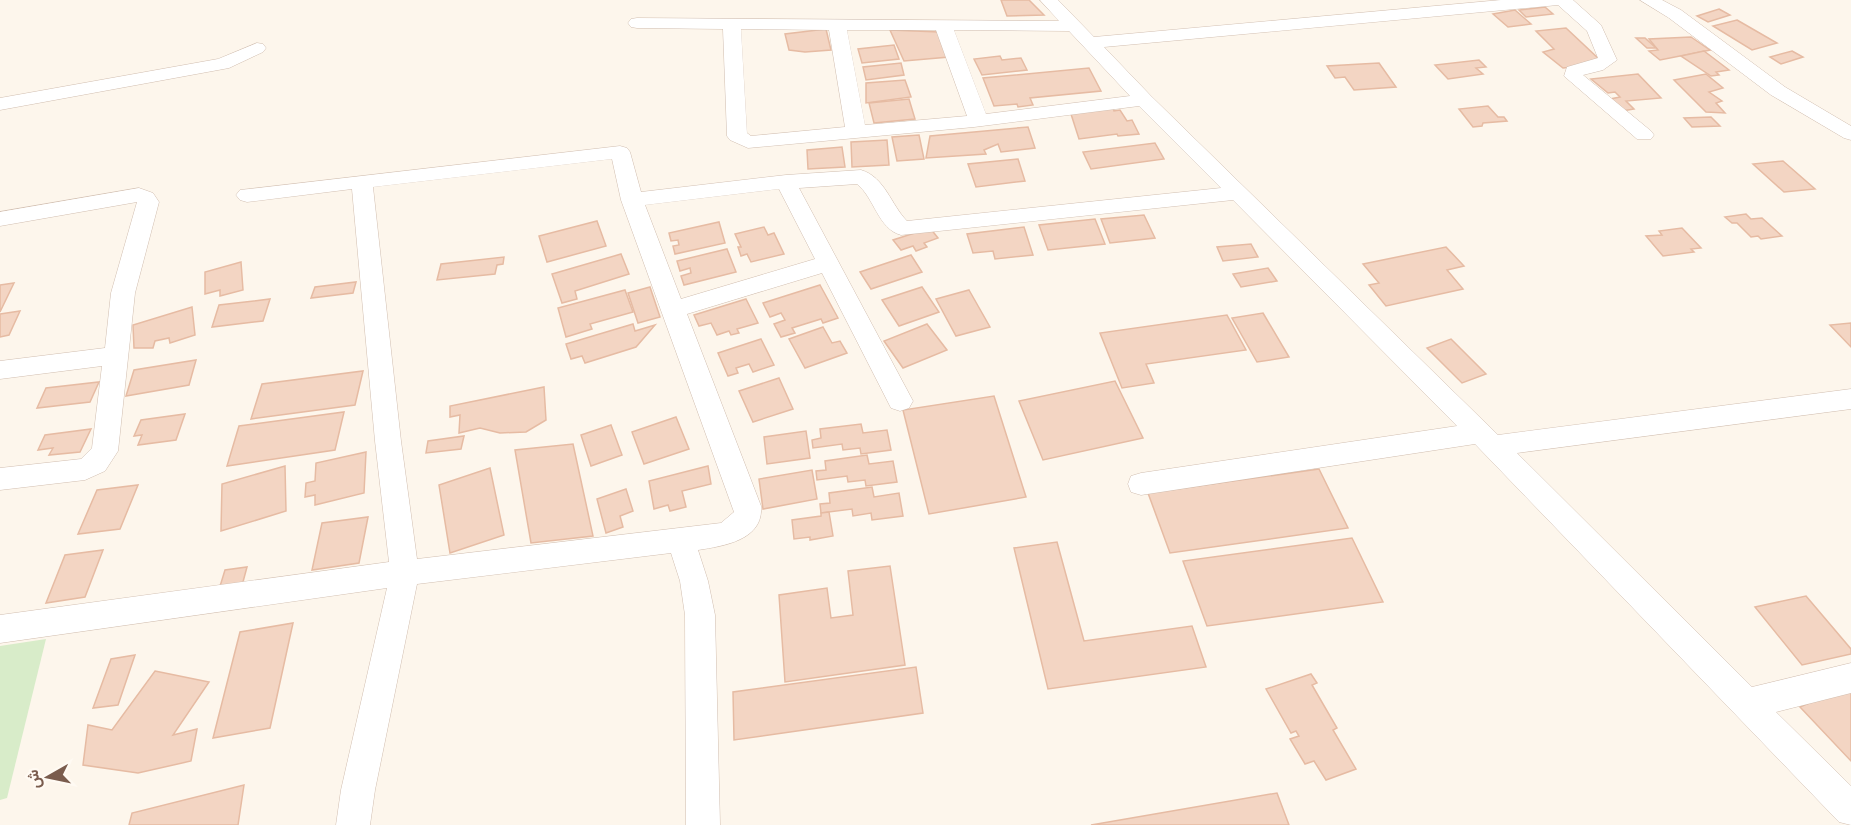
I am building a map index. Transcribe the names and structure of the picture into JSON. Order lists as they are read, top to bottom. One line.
{"north":"left"}
